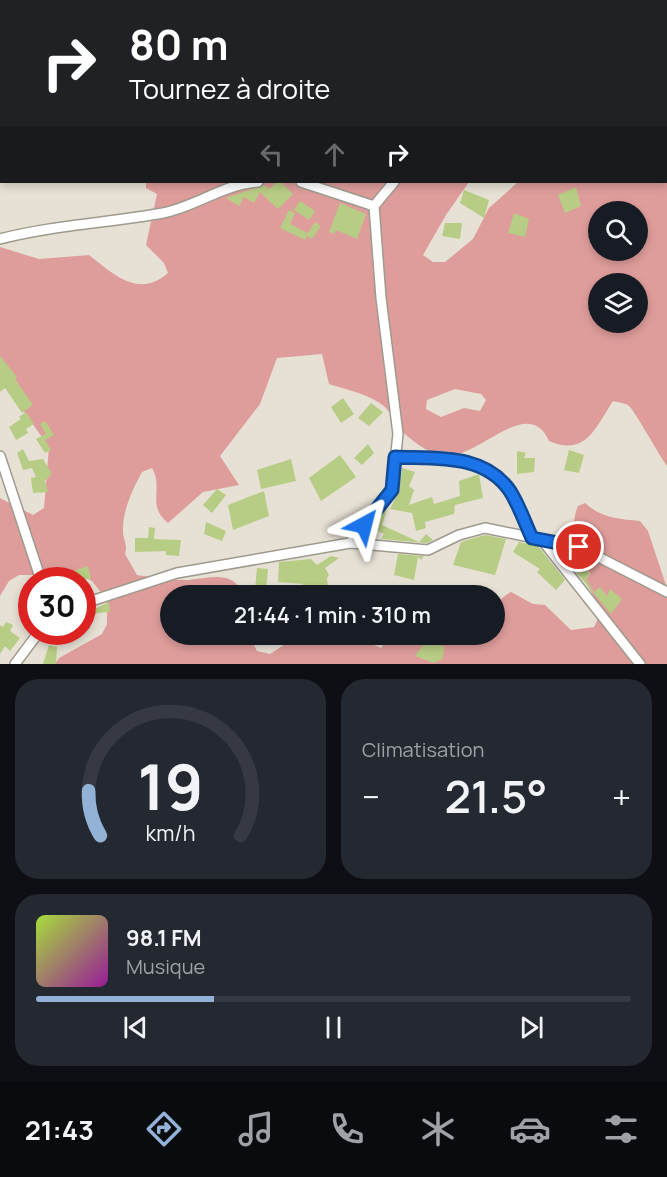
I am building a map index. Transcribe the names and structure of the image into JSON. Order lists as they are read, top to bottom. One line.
{"page":{"turn":["80 m","Tournez à droite"],"limit":"30","trip":"21:44 · 1 min · 310 m","tile":"Climatisation","heat":["−","21.5°","+"],"song":["98.1 FM","Musique"],"tabs":"21:43","gauge":["19","km/h"]}}
